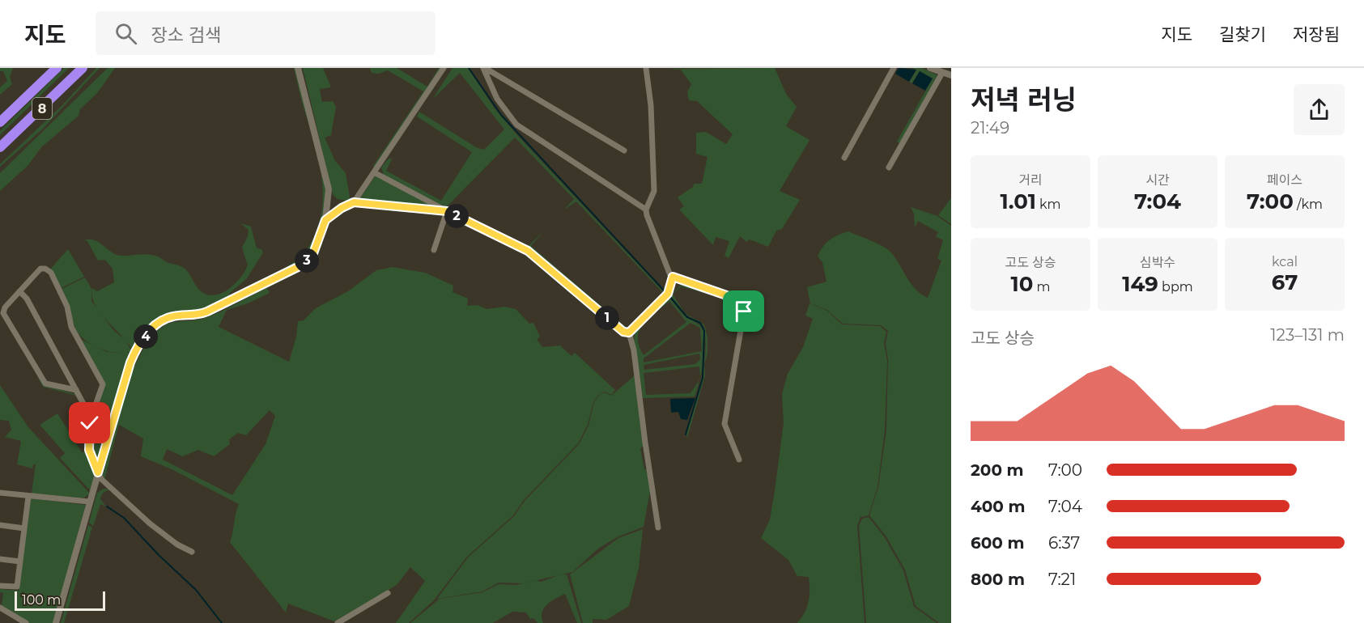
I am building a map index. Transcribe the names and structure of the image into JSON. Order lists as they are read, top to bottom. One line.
{"streets":{"highway":["8"]},"scale_bar":"100 m","page":{"header":"지도","search":"장소 검색","nav":["지도","길찾기","저장됨"],"heading":["저녁 러닝","21:49"],"stats":[["거리","1.01 km"],["시간","7:04"],["페이스","7:00 /km"],["고도 상승","10 m"],["심박수","149 bpm"],["kcal","67"]],"pins":["2","3","1","4"],"chart":["고도 상승","123–131 m"],"list":[{"name":"200 m","note":"7:00"},{"name":"400 m","note":"7:04"},{"name":"600 m","note":"6:37"},{"name":"800 m","note":"7:21"}],"scale":"100 m"}}
